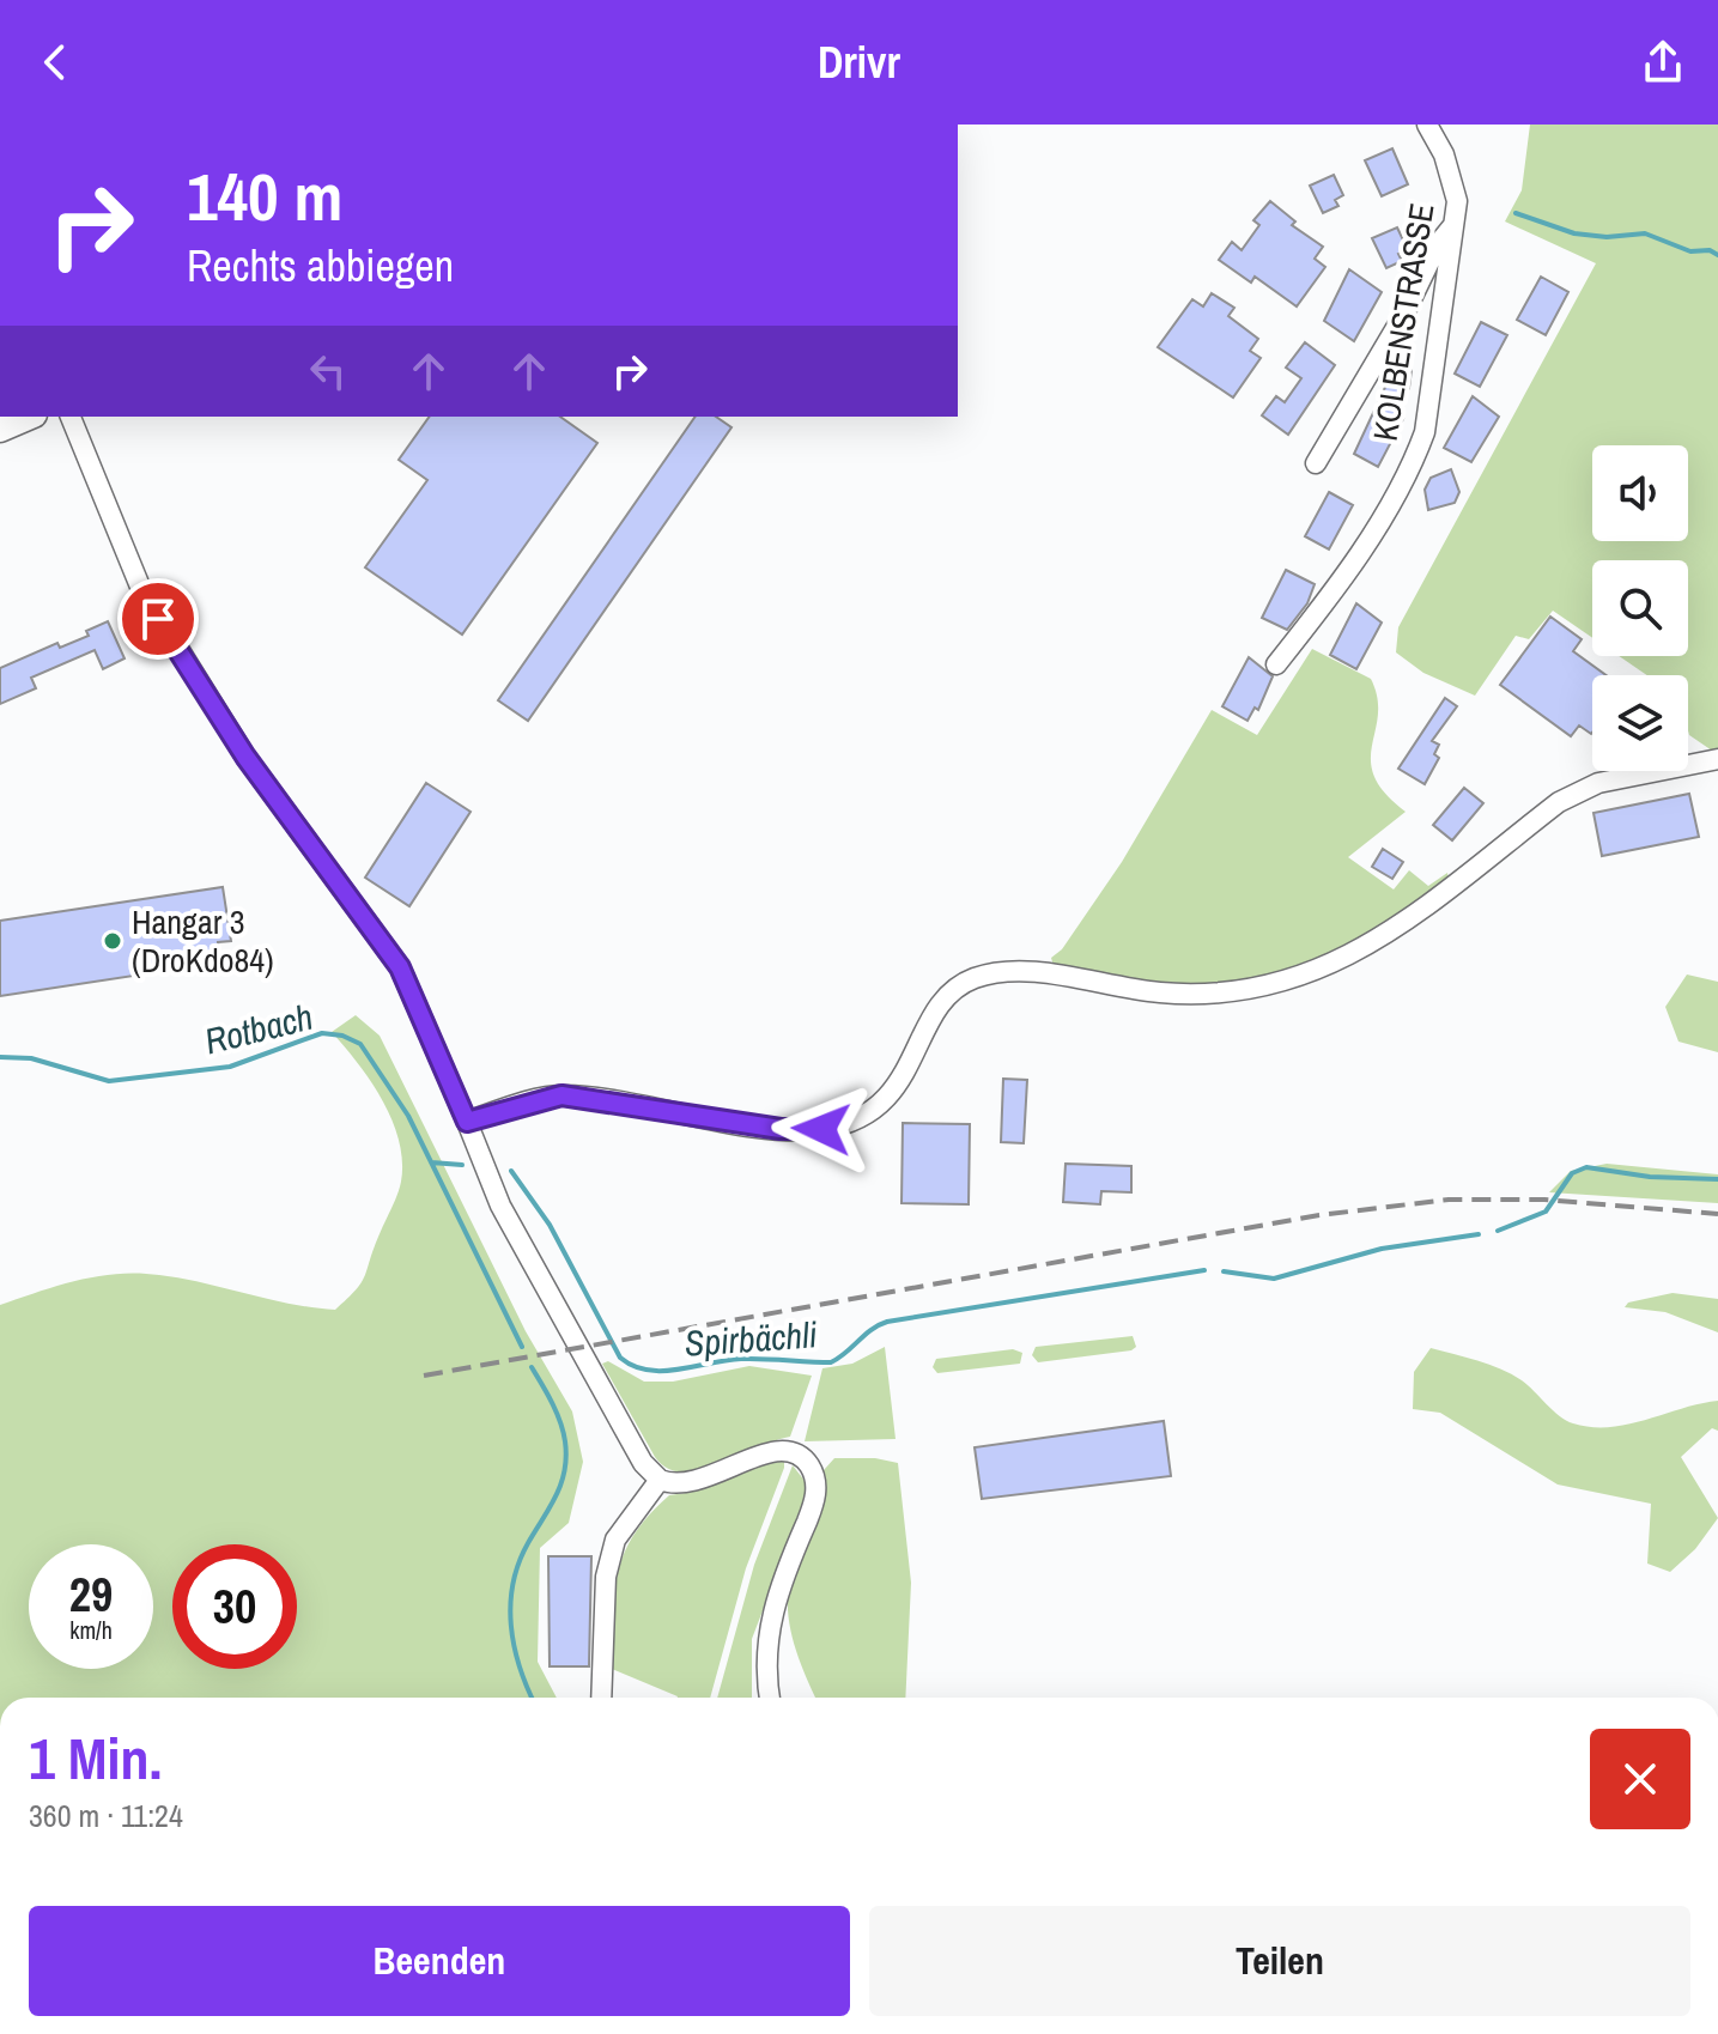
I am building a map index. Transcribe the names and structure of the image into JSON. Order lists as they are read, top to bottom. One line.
{"streets":{"street":["KOLBENSTRASSE"]},"water":["Rotbach","Spirbächli"],"places":["Hangar 3 (DroKdo84)"],"page":{"header":"Drivr","turn":["140 m","Rechts abbiegen"],"speed":"29 km/h","limit":"30","heading":["1 Min.","360 m · 11:24"],"buttons":["Beenden","Teilen"]}}
